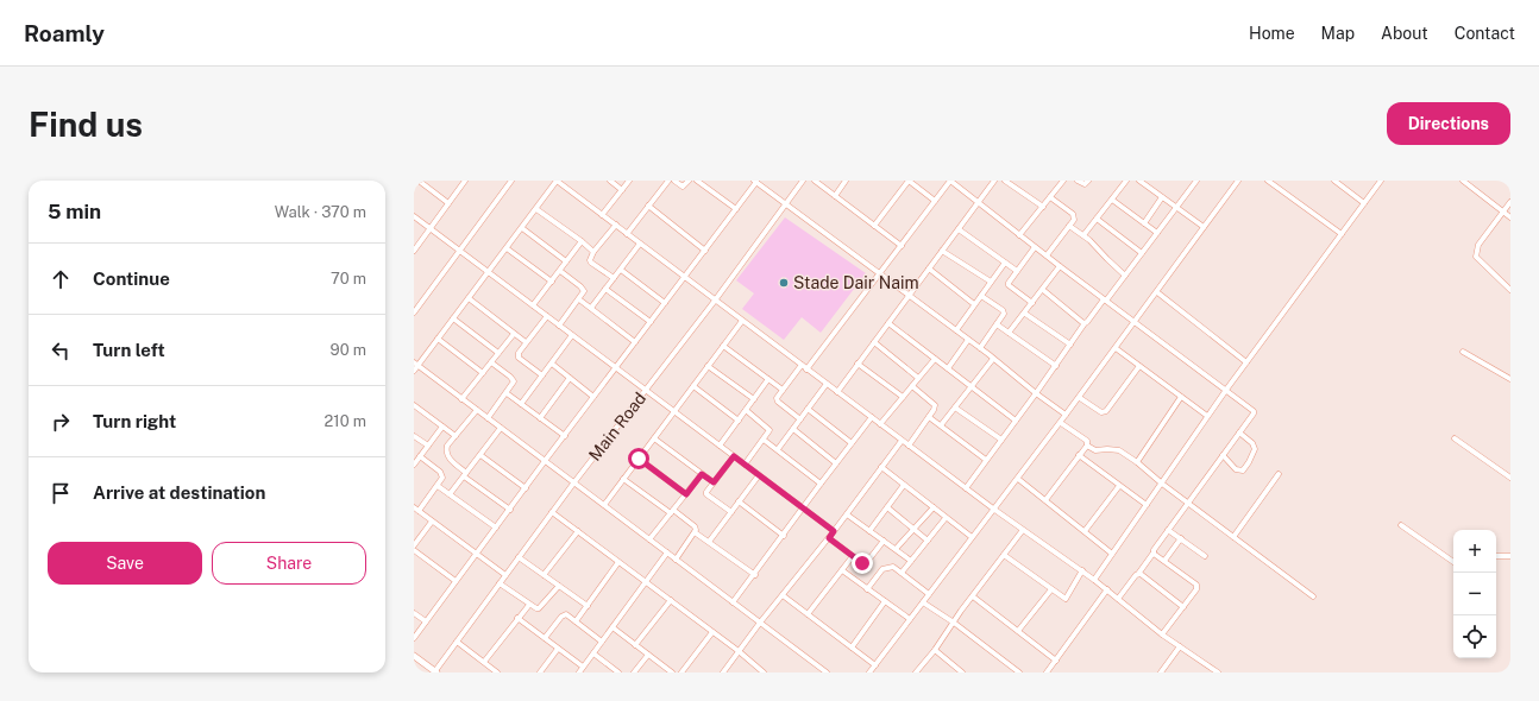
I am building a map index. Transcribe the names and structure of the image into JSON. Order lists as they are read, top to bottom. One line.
{"streets":{"street":["Main Road"]},"places":["Stade Dair Naim"],"page":{"header":"Roamly","nav":["Home","Map","About","Contact"],"buttons":["Directions",["Save","Share"]],"title":"Find us","heading":["5 min","Walk · 370 m"],"list":[["Continue","70 m"],["Turn left","90 m"],["Turn right","210 m"],"Arrive at destination"],"map_buttons":["+","−"]}}
